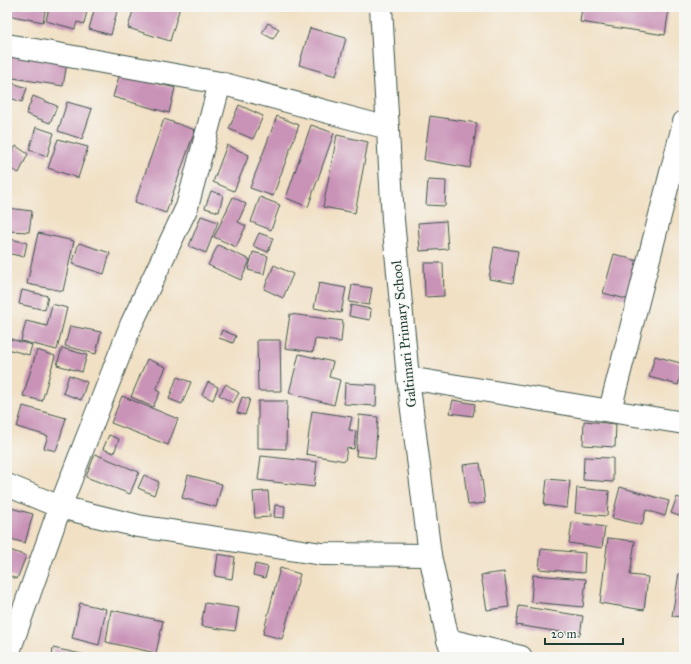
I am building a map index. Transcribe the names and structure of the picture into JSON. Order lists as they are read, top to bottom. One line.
{"streets":{"street":["Galtimari Primary School"]},"scale_bar":"20 m"}
